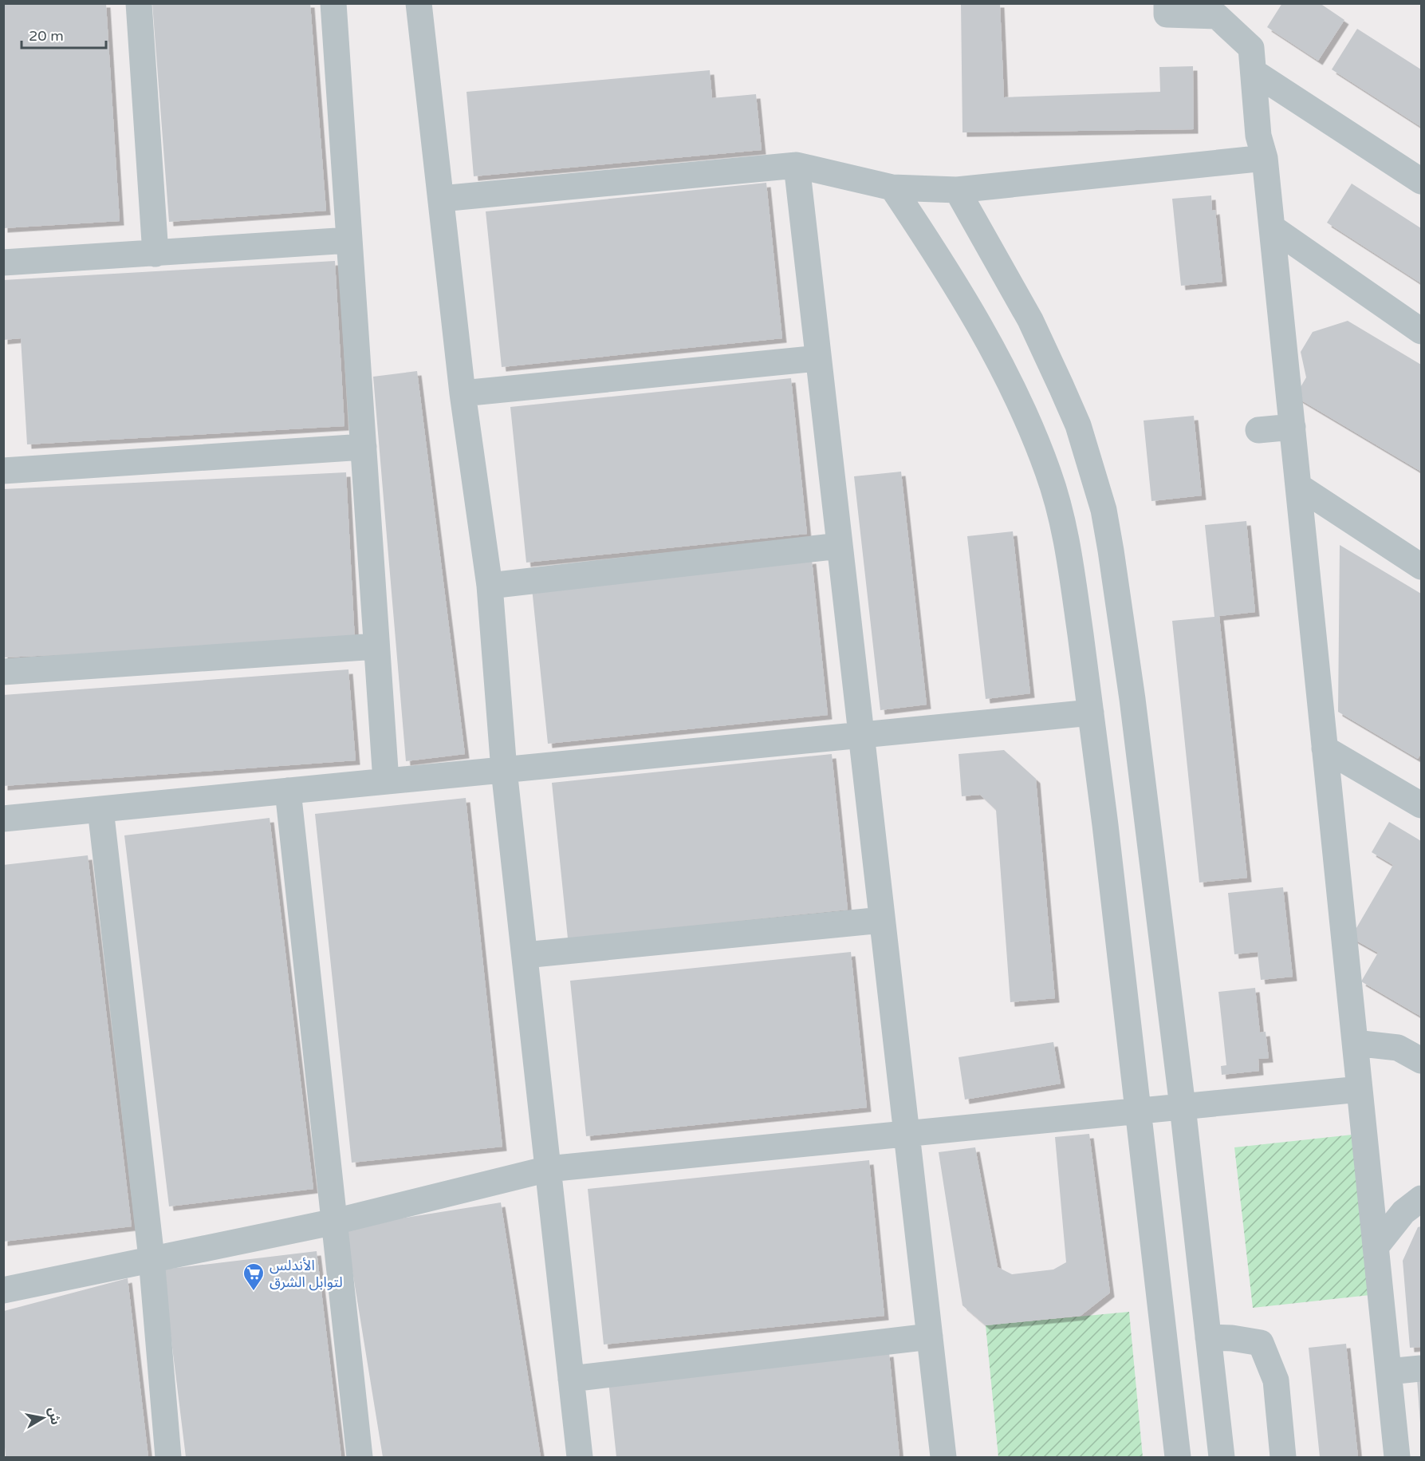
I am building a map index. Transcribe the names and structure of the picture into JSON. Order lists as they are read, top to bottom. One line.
{"places":{"supermarket":["الأندلس لتوابل الشرق"]},"scale_bar":"20 m","north":"right"}
